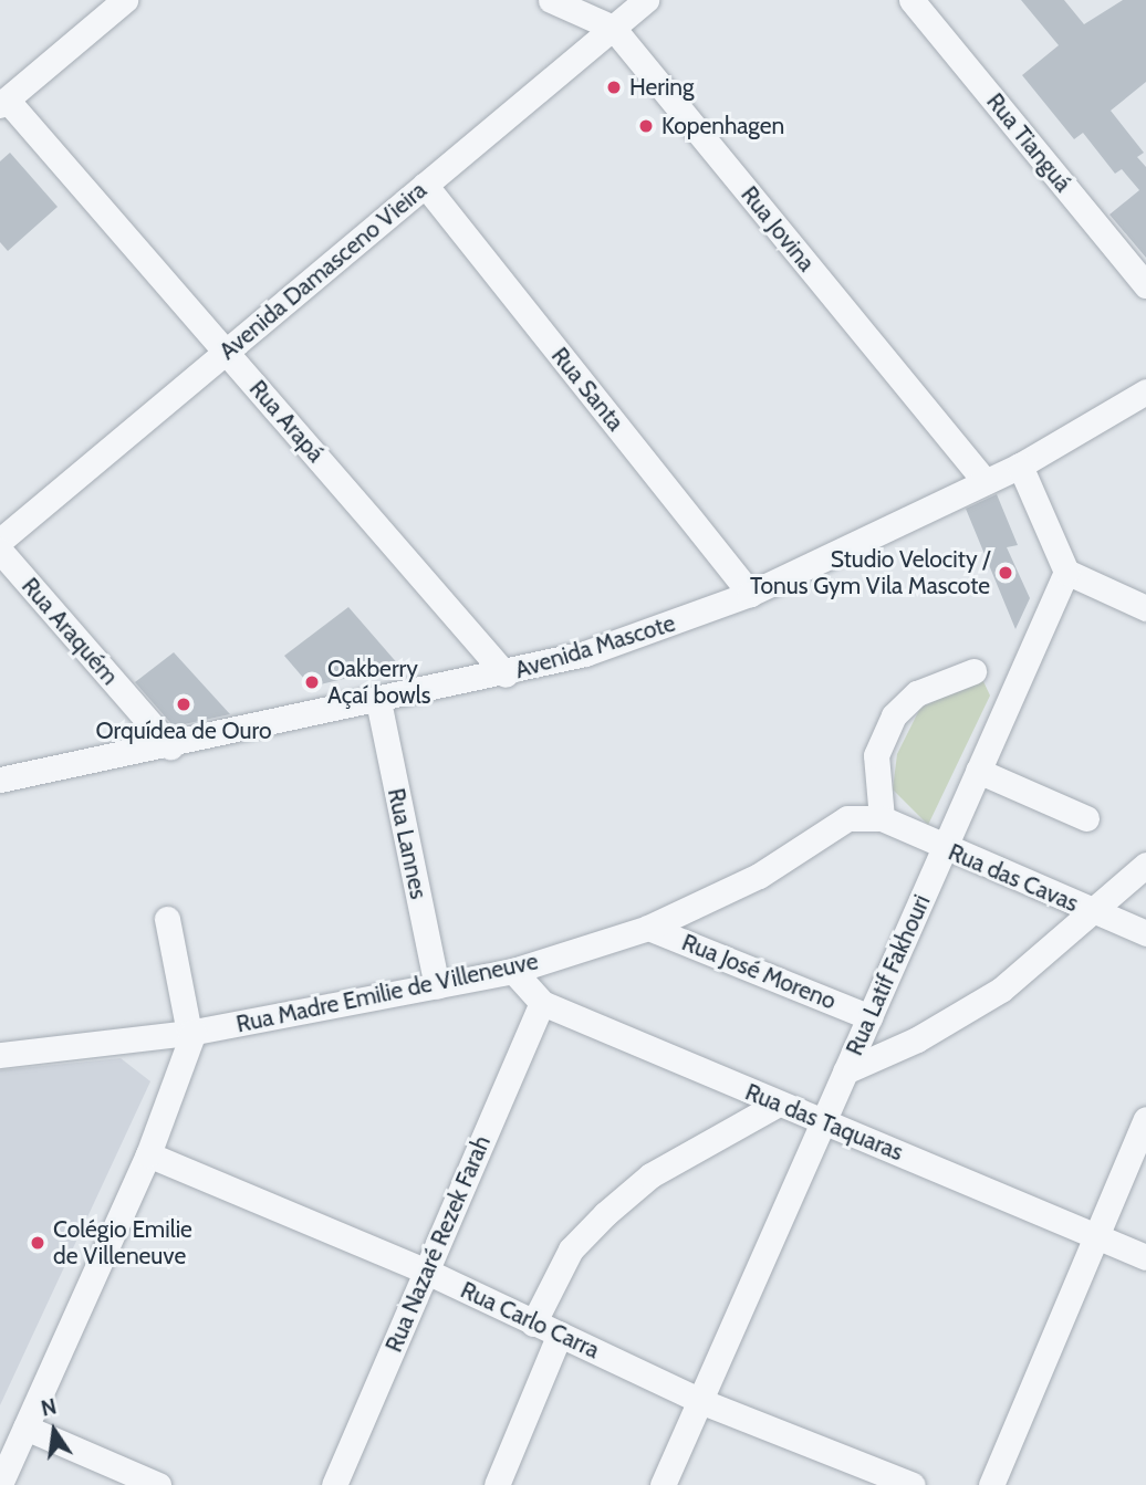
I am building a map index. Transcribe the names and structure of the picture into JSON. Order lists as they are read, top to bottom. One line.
{"streets":{"street":["Rua Tianguá","Rua Jovina","Avenida Damasceno Vieira","Rua Santa","Rua Arapá","Rua Araquém","Avenida Mascote","Rua Lannes","Rua das Cavas","Rua José Moreno","Rua Latif Fakhouri","Rua Madre Emilie de Villeneuve","Rua das Taquaras","Rua Nazaré Rezek Farah","Rua Carlo Carra"]},"crossings":[["Rua Jovina","Avenida Damasceno Vieira"],["Rua Jovina","Avenida Mascote"],["Avenida Damasceno Vieira","Rua Santa"],["Avenida Damasceno Vieira","Rua Arapá"],["Rua Santa","Avenida Mascote"],["Rua Arapá","Avenida Mascote"],["Rua Araquém","Avenida Mascote"],["Avenida Mascote","Rua Lannes"],["Rua Lannes","Rua Madre Emilie de Villeneuve"],["Rua das Cavas","Rua Latif Fakhouri"],["Rua das Cavas","Rua Madre Emilie de Villeneuve"],["Rua José Moreno","Rua Latif Fakhouri"],["Rua José Moreno","Rua Madre Emilie de Villeneuve"],["Rua Latif Fakhouri","Rua das Taquaras"],["Rua Latif Fakhouri","Rua Carlo Carra"],["Rua Madre Emilie de Villeneuve","Rua das Taquaras"],["Rua das Taquaras","Rua Nazaré Rezek Farah"],["Rua Nazaré Rezek Farah","Rua Carlo Carra"]],"places":["Hering","Kopenhagen","Studio Velocity / Tonus Gym Vila Mascote","Oakberry Açaí bowls","Orquídea de Ouro","Colégio Emilie de Villeneuve"],"north":"top"}
